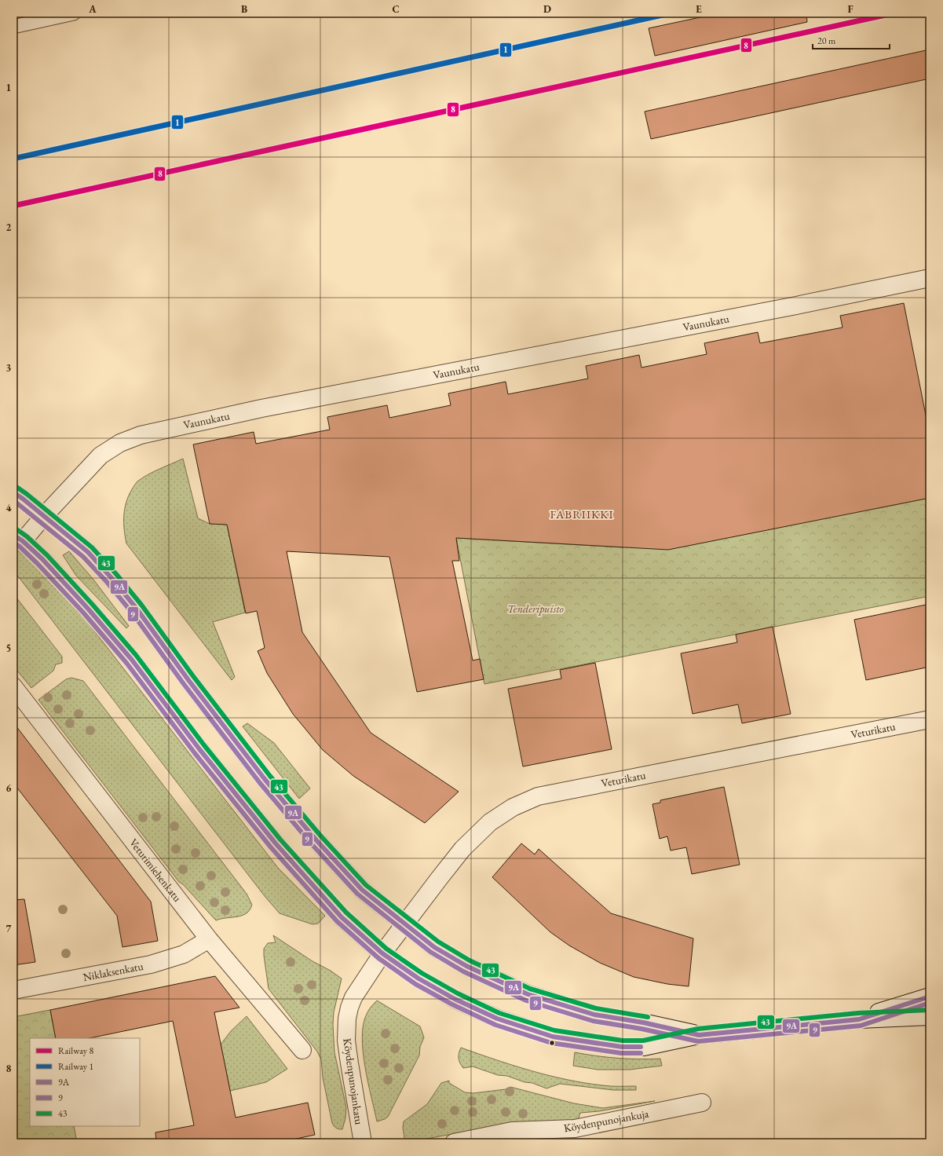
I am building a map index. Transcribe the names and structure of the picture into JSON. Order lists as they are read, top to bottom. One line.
{"streets":{"street":["Vaunukatu","Veturikatu","Veturimiehenkatu","Niklaksenkatu","Köydenpunojankatu","Köydenpunojankuja"]},"crossings":[["Veturikatu","Köydenpunojankatu"],["Veturimiehenkatu","Niklaksenkatu"]],"districts":["FABRIIKKI"],"parks":["Tenderipuisto"],"lines":["rail line 8","rail line 1","transit line 43","transit line 9A","transit line 9"],"legend":["Railway 8","Railway 1","9A","9","43"],"scale_bar":"20 m","grid":{"columns":["A","B","C","D","E","F"],"rows":["1","2","3","4","5","6","7","8"]}}
